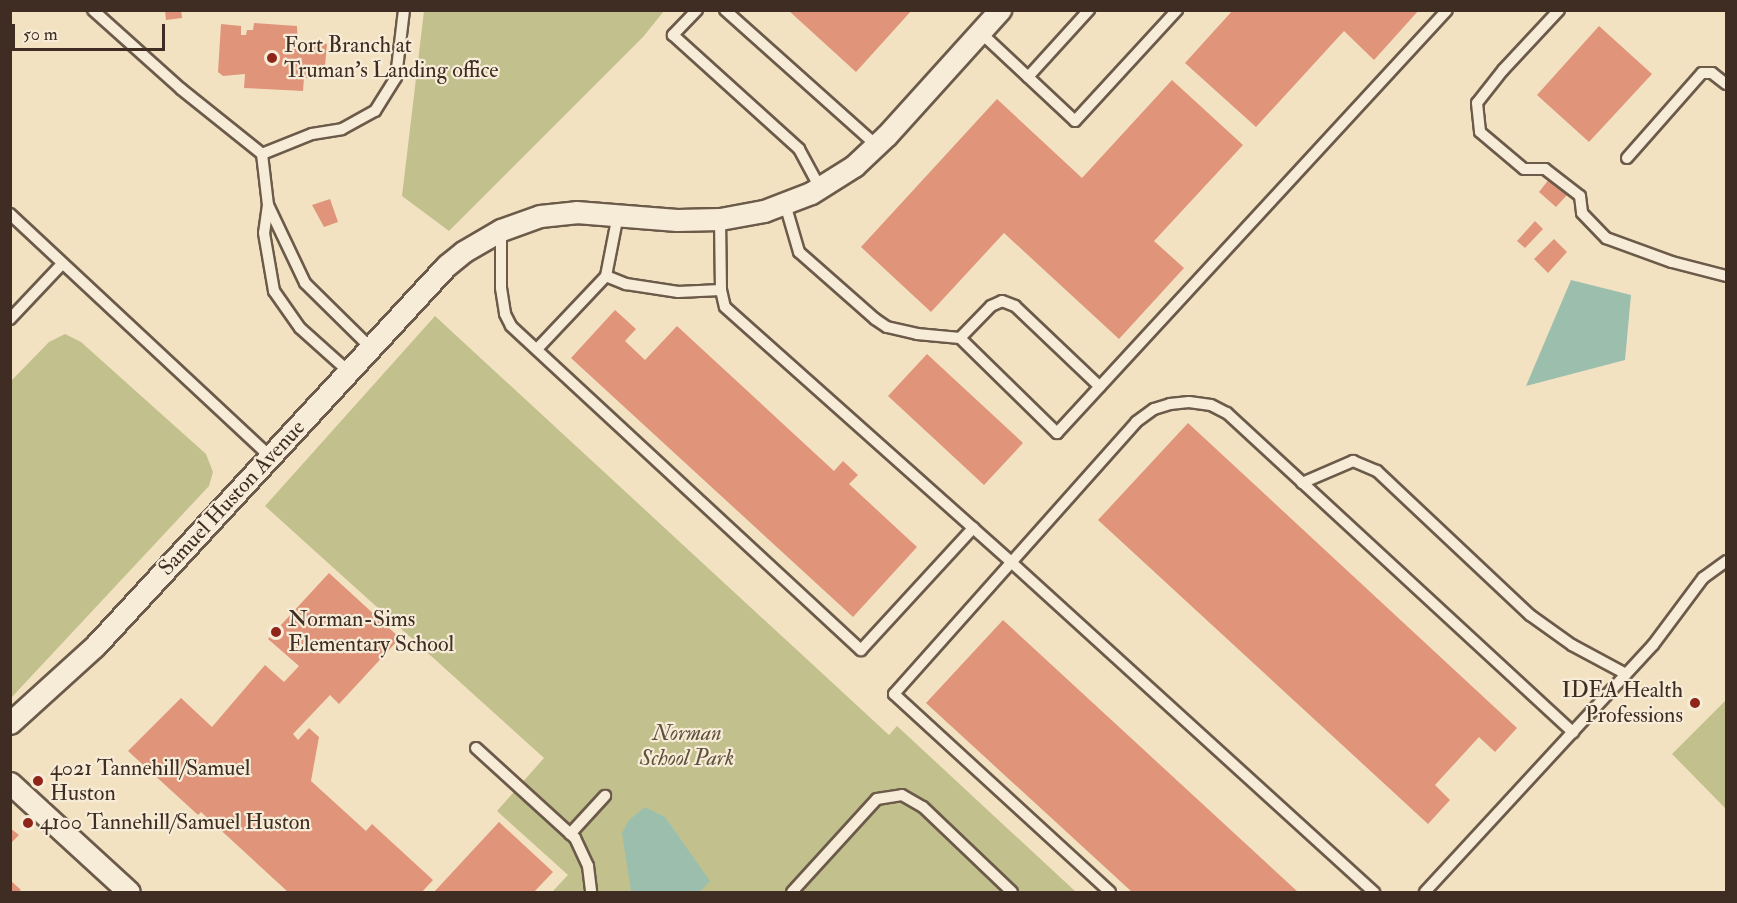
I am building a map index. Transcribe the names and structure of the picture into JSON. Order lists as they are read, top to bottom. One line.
{"streets":{"street":["Samuel Huston Avenue"]},"parks":["Norman School Park"],"places":["Fort Branch at Truman's Landing office","Norman-Sims Elementary School","IDEA Health Professions","4021 Tannehill/Samuel Huston","4100 Tannehill/Samuel Huston"],"scale_bar":"50 m"}
